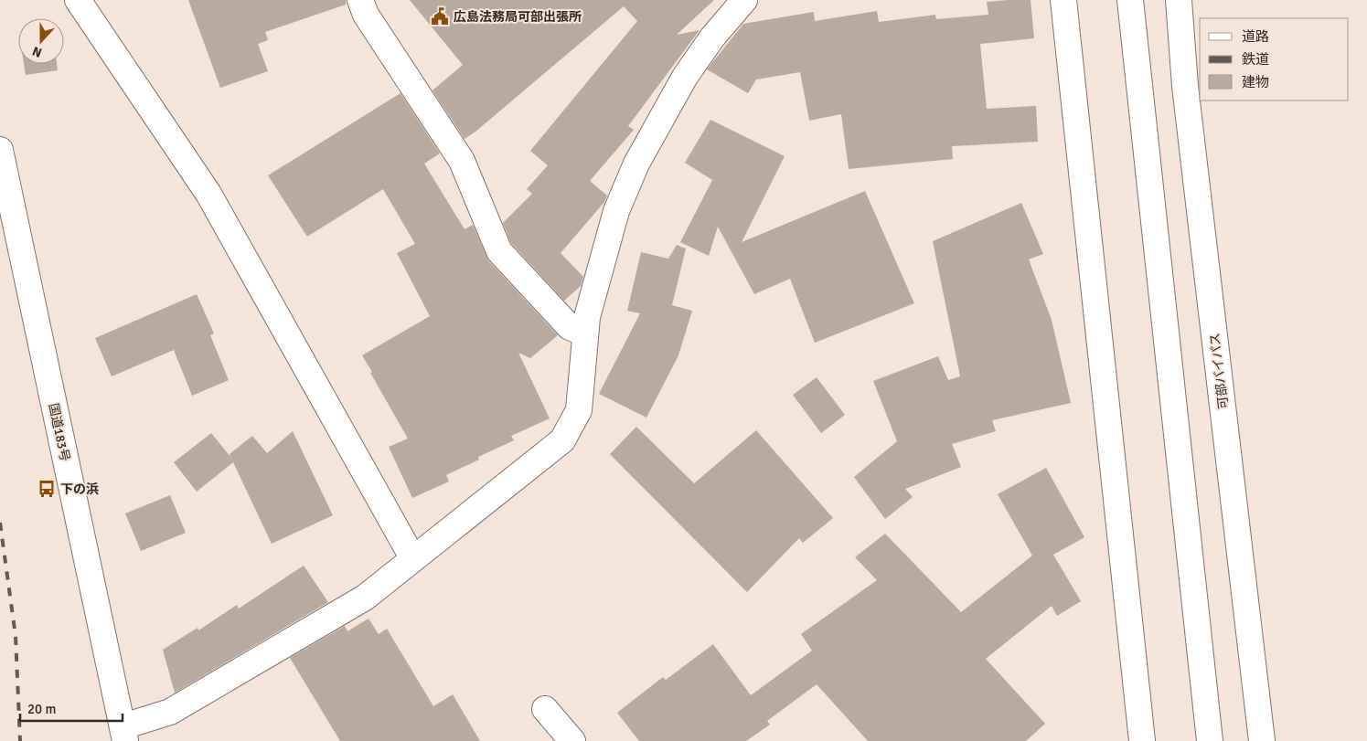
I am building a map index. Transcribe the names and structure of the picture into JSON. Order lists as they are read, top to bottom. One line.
{"streets":{"main road":["可部バイパス","国道183号"]},"places":{"public building":["広島法務局可部出張所"],"bus stop":["下の浜"]},"legend":["道路","鉄道","建物"],"scale_bar":"20 m","north":"bottom"}
